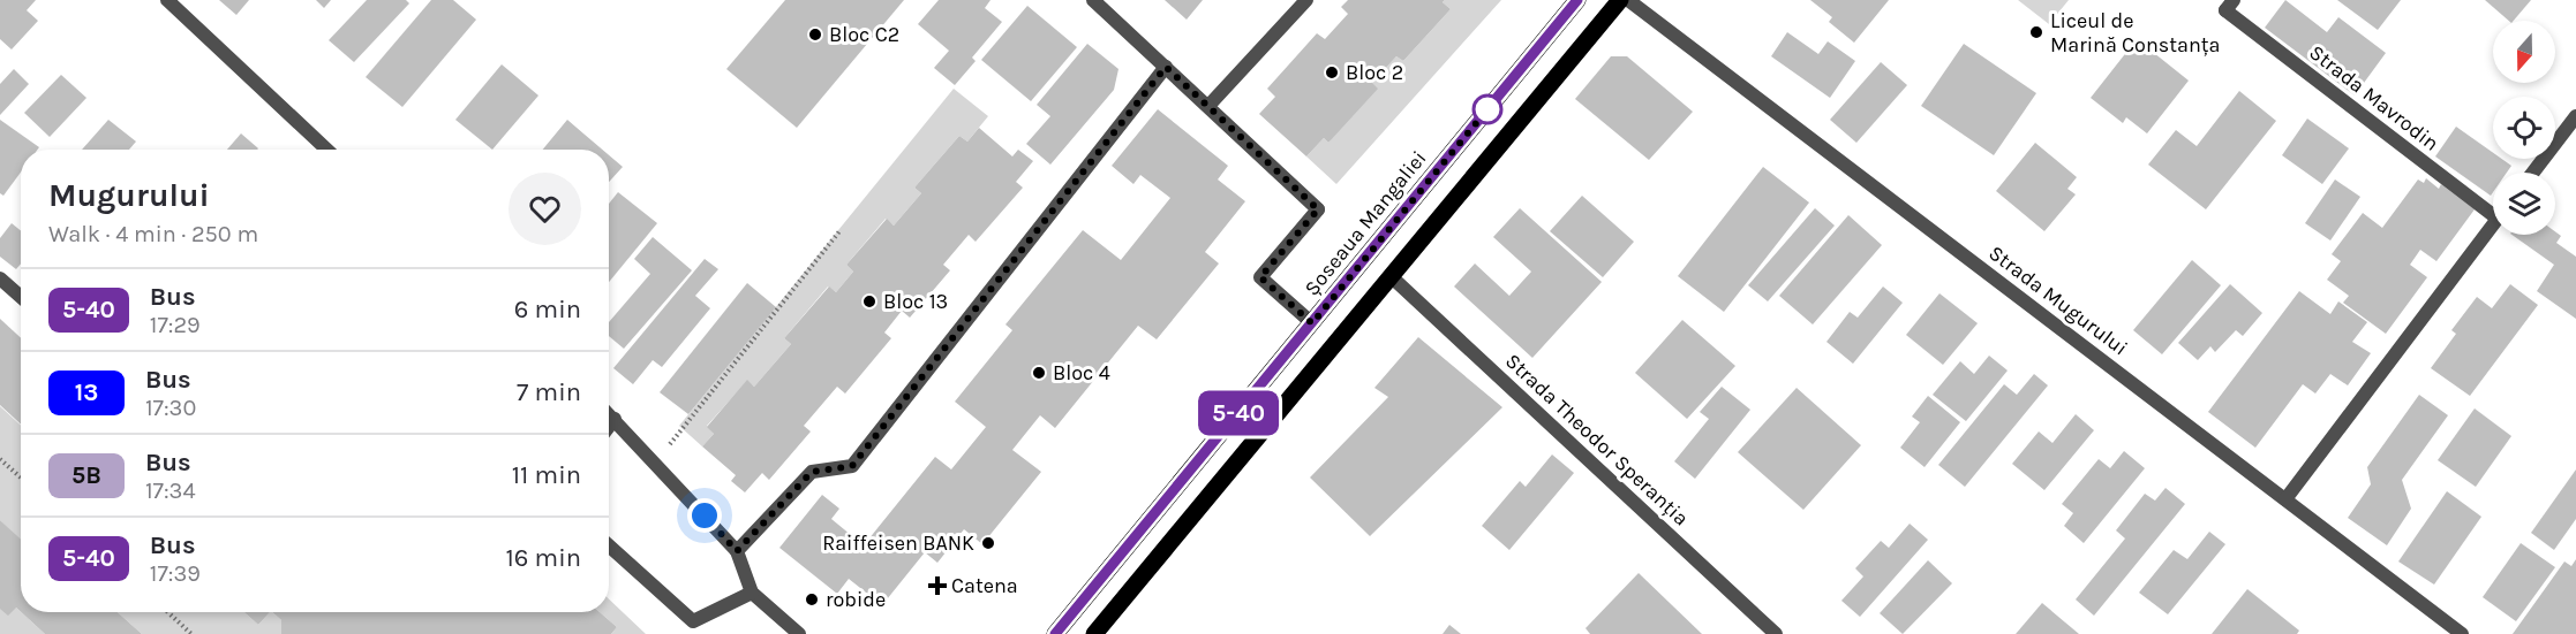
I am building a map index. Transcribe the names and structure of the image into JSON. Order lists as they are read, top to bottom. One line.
{"streets":{"main road":["Șoseaua Mangaliei"],"street":["Strada Mavrodin","Strada Mugurului","Strada Theodor Speranția"]},"places":{"other":["Liceul de Marină Constanța","Bloc C2","Bloc 2","Bloc 13","Bloc 4","Raiffeisen BANK","robide"],"health":["Catena"]},"lines":["bus line 5-40"],"north":"bottom","page":{"on_map":"5-40","heading":["Mugurului","Walk · 4 min · 250 m"],"list":[{"mark":"5-40","name":"Bus","note":"17:29","value":"6 min"},{"mark":"13","name":"Bus","note":"17:30","value":"7 min"},{"mark":"5B","name":"Bus","note":"17:34","value":"11 min"},{"mark":"5-40","name":"Bus","note":"17:39","value":"16 min"}]}}
